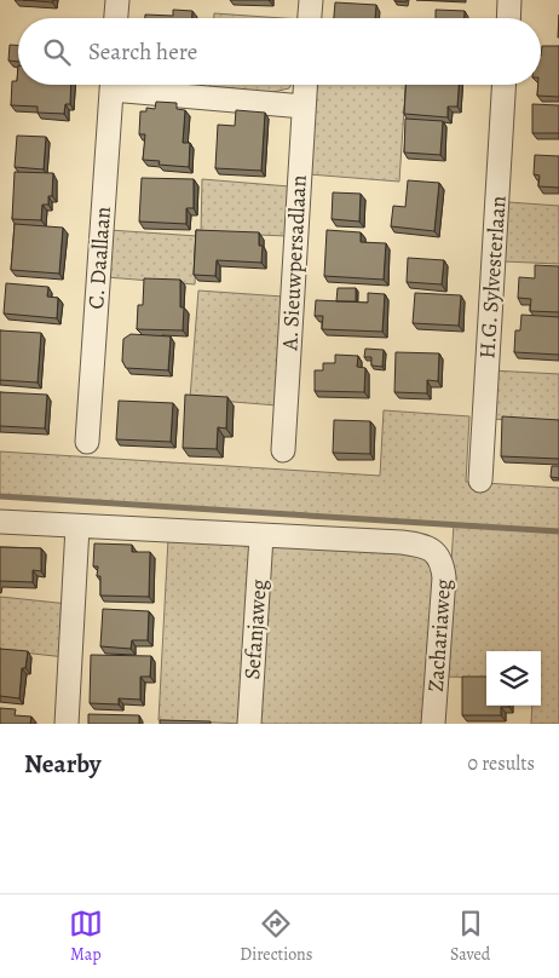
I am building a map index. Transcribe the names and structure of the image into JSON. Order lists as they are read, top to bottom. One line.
{"streets":{"street":["C. Daallaan","A. Sieuwpersadlaan","H.G. Sylvesterlaan","Sefanjaweg","Zachariaweg"]},"crossings":[["Sefanjaweg","Zachariaweg"]],"page":{"search":"Search here","heading":["Nearby","0 results"],"nav":["Map","Directions","Saved"]}}
